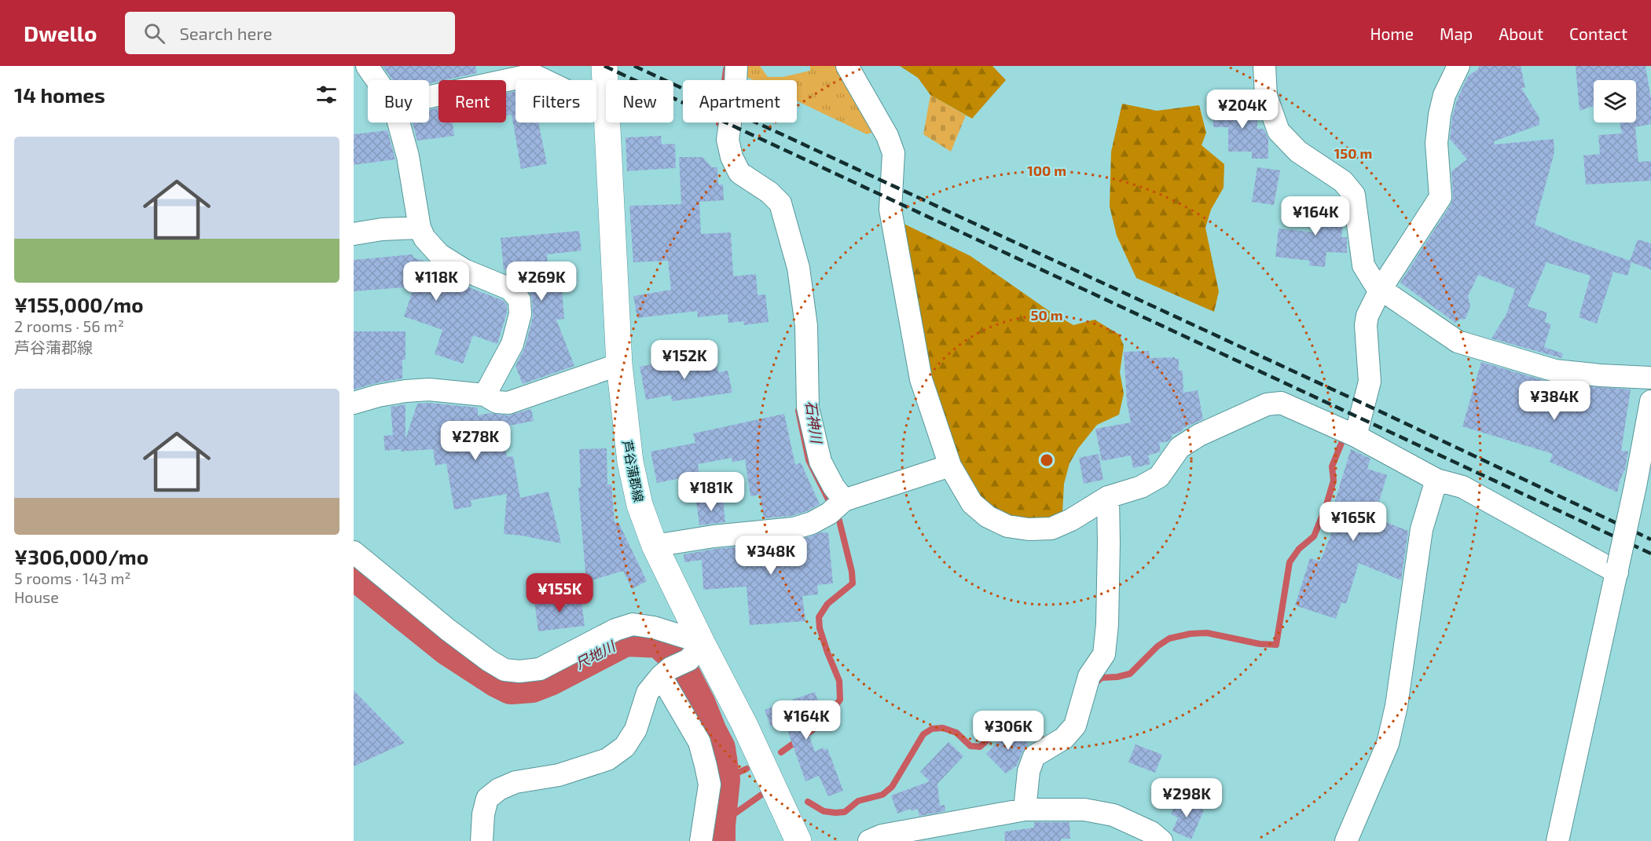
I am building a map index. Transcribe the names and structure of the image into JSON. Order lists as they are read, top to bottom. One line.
{"streets":{"main road":["芦谷蒲郡線"]},"water":["石神川","尺地川"],"page":{"header":"Dwello","search":"Search here","nav":["Home","Map","About","Contact"],"heading":"14 homes","chip":["Buy","Rent","Filters","New","Apartment"],"price":["¥204K","¥164K","¥118K","¥269K","¥152K","¥384K","¥278K","¥181K","¥165K","¥348K","¥155K","¥164K","¥306K","¥298K"],"list":[{"name":"¥155,000/mo","note":"2 rooms · 56 m² · 芦谷蒲郡線"},{"name":"¥306,000/mo","note":"5 rooms · 143 m² · House"}]},"rings":["150 m","100 m","50 m"]}
